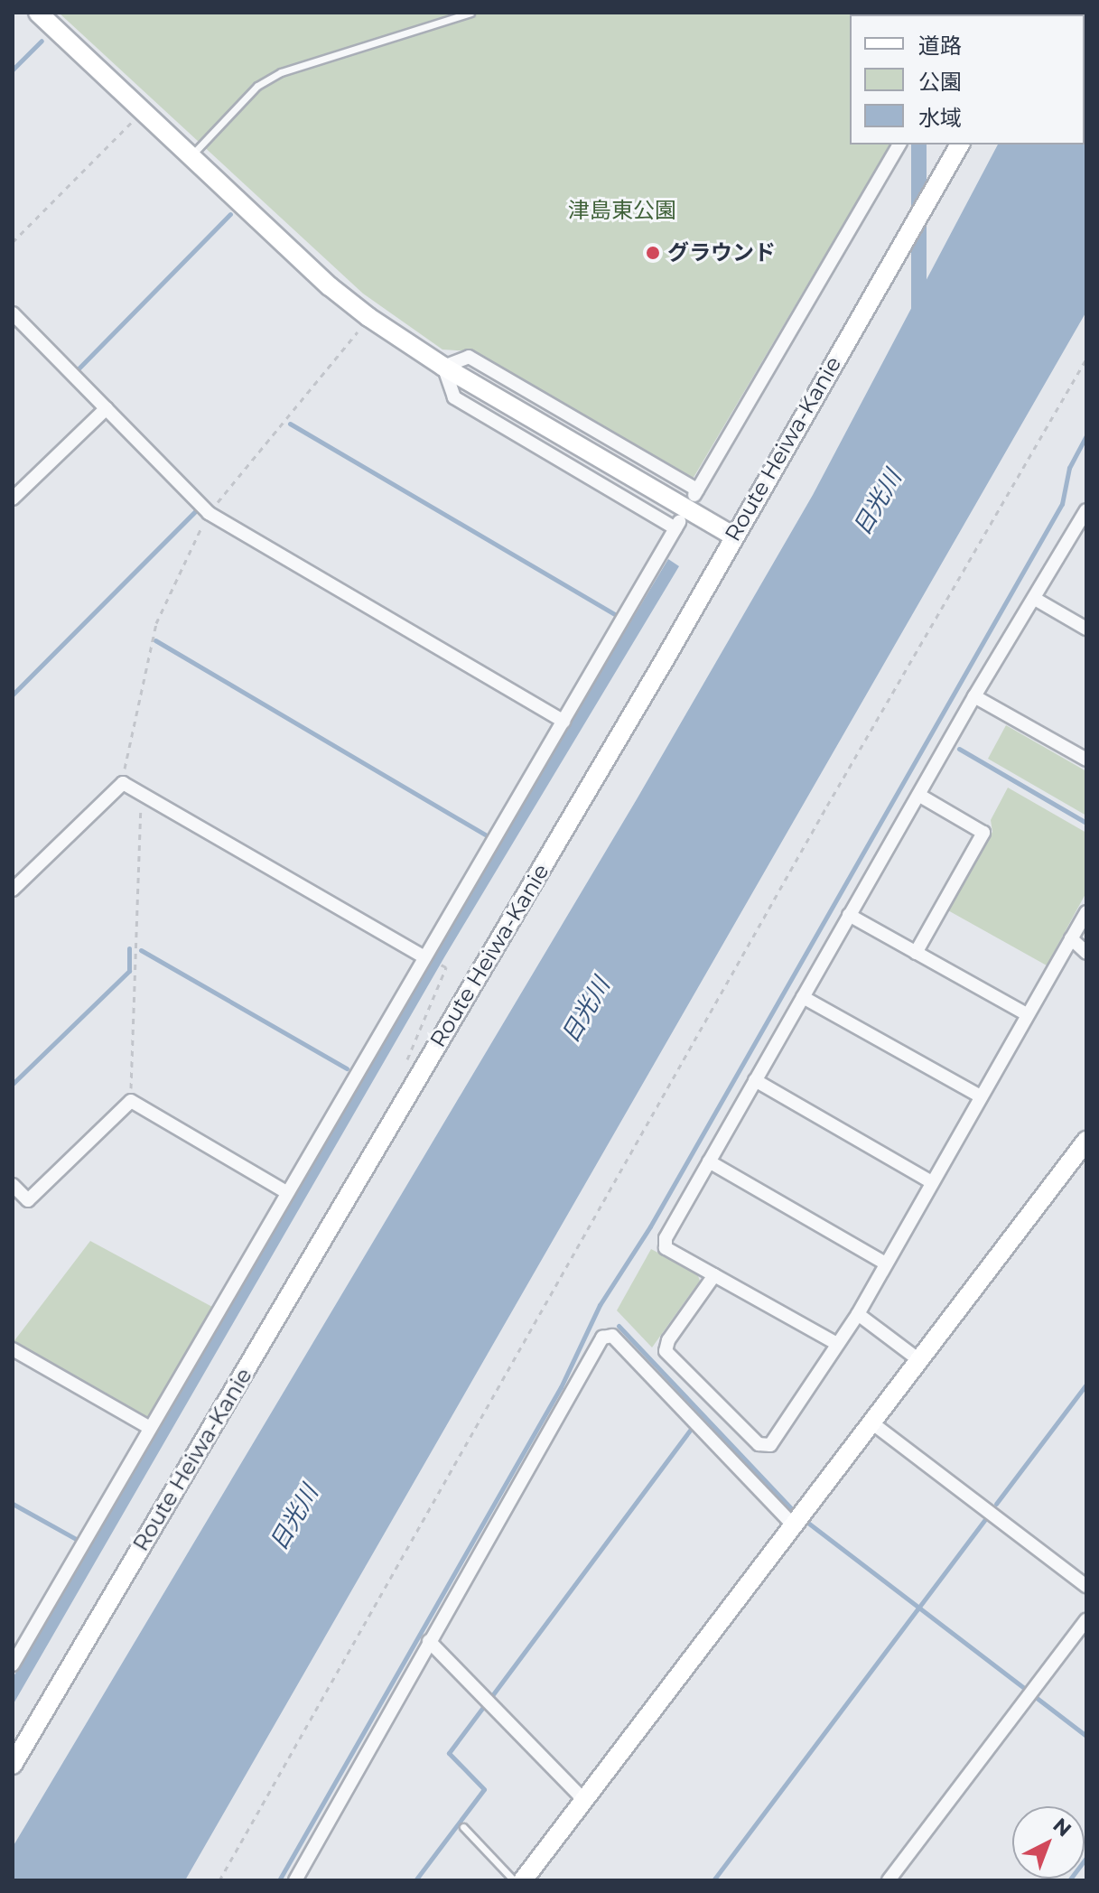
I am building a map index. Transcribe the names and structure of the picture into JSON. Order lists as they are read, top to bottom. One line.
{"streets":{"main road":["Route Heiwa-Kanie"]},"water":["日光川"],"parks":["津島東公園"],"places":["グラウンド"],"legend":["道路","公園","水域"],"north":"top right"}
